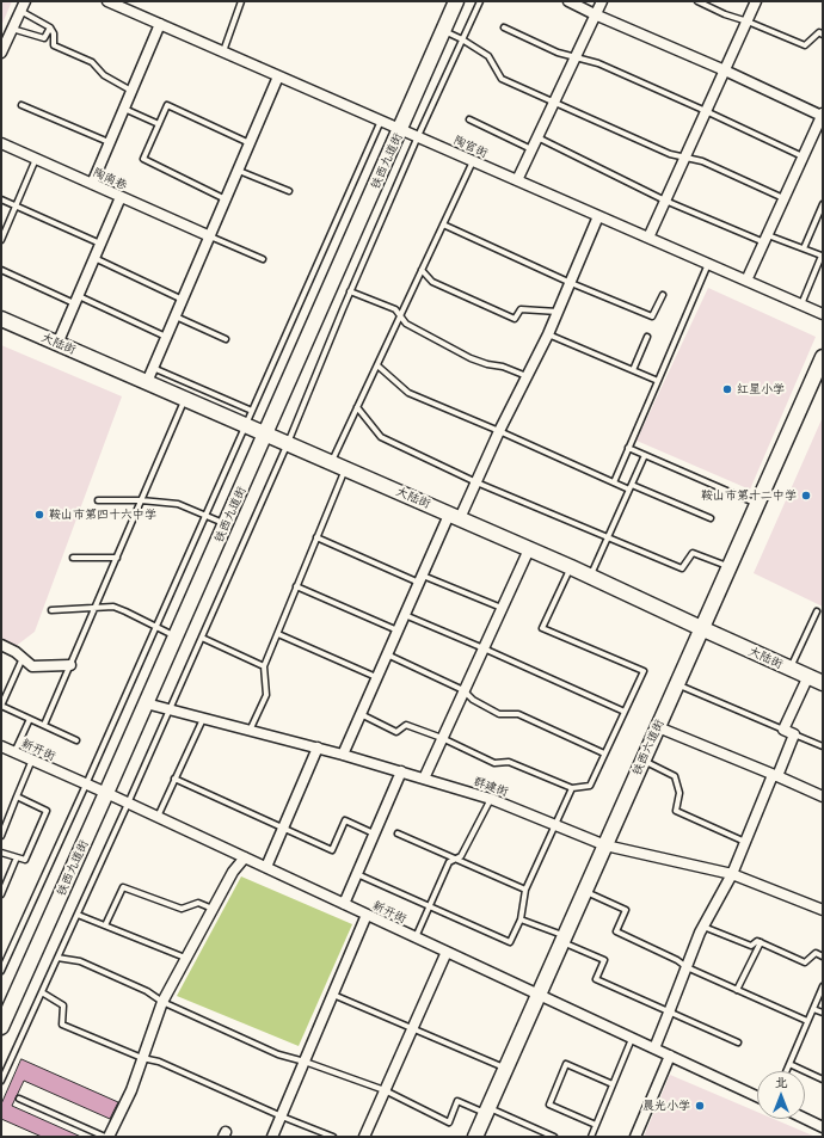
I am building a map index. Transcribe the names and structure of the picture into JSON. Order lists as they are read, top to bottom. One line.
{"streets":{"main road":["铁西九道街","大陆街","铁西六道街"],"street":["陶官街","陶南巷","新开街","群建街"]},"crossings":[["陶官街","铁西九道街"],["铁西九道街","大陆街"],["铁西九道街","新开街"],["铁西九道街","群建街"],["大陆街","铁西六道街"],["铁西六道街","新开街"],["铁西六道街","群建街"]],"places":["红星小学","鞍山市第十二中学","鞍山市第四十六中学","晨光小学"],"north":"top"}
